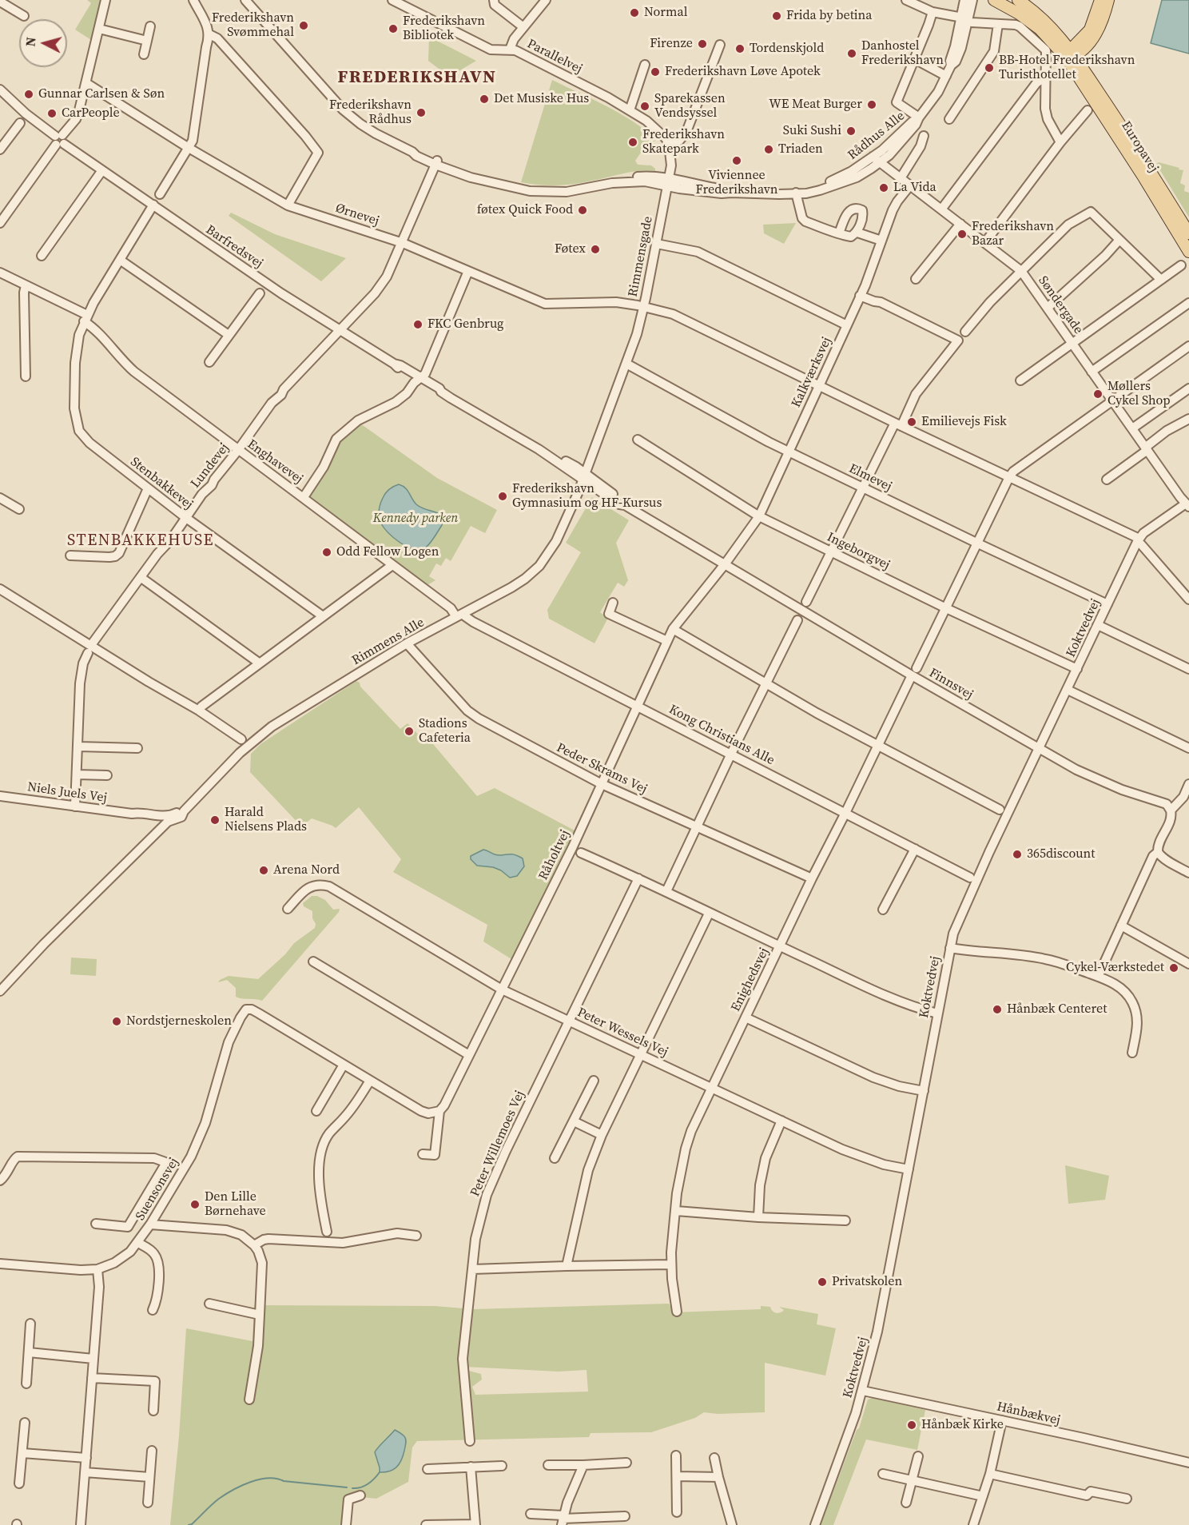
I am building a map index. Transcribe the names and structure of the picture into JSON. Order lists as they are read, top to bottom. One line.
{"streets":{"main road":["Europavej"],"street":["Parallelvej","Rådhus Alle","Ørnevej","Barfredsvej","Rimmensgade","Søndergade","Kalkværksvej","Enghavevej","Lundevej","Elmevej","Stenbakkevej","Ingeborgvej","Koktvedvej","Rimmens Alle","Finnsvej","Kong Christians Alle","Peder Skrams Vej","Niels Juels Vej","Råholtvej","Enighedsvej","Peter Wessels Vej","Peter Willemoes Vej","Suensonsvej","Hånbækvej"]},"crossings":[["Parallelvej","Rimmensgade"],["Rådhus Alle","Rimmensgade"],["Rådhus Alle","Søndergade"],["Rådhus Alle","Lundevej"],["Ørnevej","Rimmensgade"],["Ørnevej","Kalkværksvej"],["Ørnevej","Lundevej"],["Ørnevej","Koktvedvej"],["Ørnevej","Enighedsvej"],["Barfredsvej","Rimmensgade"],["Barfredsvej","Kalkværksvej"],["Barfredsvej","Lundevej"],["Barfredsvej","Stenbakkevej"],["Barfredsvej","Rimmens Alle"],["Barfredsvej","Finnsvej"],["Barfredsvej","Råholtvej"],["Rimmensgade","Elmevej"],["Rimmensgade","Rimmens Alle"],["Søndergade","Kalkværksvej"],["Søndergade","Koktvedvej"],["Kalkværksvej","Elmevej"],["Kalkværksvej","Ingeborgvej"],["Kalkværksvej","Finnsvej"],["Kalkværksvej","Råholtvej"],["Enghavevej","Lundevej"],["Enghavevej","Stenbakkevej"],["Enghavevej","Rimmens Alle"],["Enghavevej","Kong Christians Alle"],["Lundevej","Stenbakkevej"],["Elmevej","Koktvedvej"],["Elmevej","Enighedsvej"],["Ingeborgvej","Koktvedvej"],["Ingeborgvej","Enighedsvej"],["Koktvedvej","Finnsvej"],["Koktvedvej","Peter Wessels Vej"],["Koktvedvej","Hånbækvej"],["Rimmens Alle","Kong Christians Alle"],["Rimmens Alle","Peder Skrams Vej"],["Rimmens Alle","Niels Juels Vej"],["Finnsvej","Råholtvej"],["Finnsvej","Enighedsvej"],["Kong Christians Alle","Råholtvej"],["Kong Christians Alle","Enighedsvej"],["Peder Skrams Vej","Råholtvej"],["Peder Skrams Vej","Enighedsvej"],["Råholtvej","Peter Wessels Vej"],["Enighedsvej","Peter Wessels Vej"],["Peter Wessels Vej","Peter Willemoes Vej"]],"districts":["FREDERIKSHAVN","STENBAKKEHUSE"],"parks":["Kennedy parken"],"places":["Normal","Frida by betina","Frederikshavn Svømmehal","Frederikshavn Bibliotek","Firenze","Tordenskjold","Danhostel Frederikshavn","BB-Hotel Frederikshavn Turisthotellet","Frederikshavn Løve Apotek","Gunnar Carlsen & Søn","Det Musiske Hus","WE Meat Burger","Sparekassen Vendsyssel","Frederikshavn Rådhus","CarPeople","Suki Sushi","Frederikshavn Skatepark","Triaden","Viviennee Frederikshavn","La Vida","føtex Quick Food","Frederikshavn Bazar","Føtex","FKC Genbrug","Møllers Cykel Shop","Emilievejs Fisk","Frederikshavn Gymnasium og HF-Kursus","Odd Fellow Logen","Stadions Cafeteria","Harald Nielsens Plads","365discount","Arena Nord","Cykel-Værkstedet","Hånbæk Centeret","Nordstjerneskolen","Den Lille Børnehave","Privatskolen","Hånbæk Kirke"],"north":"left"}
